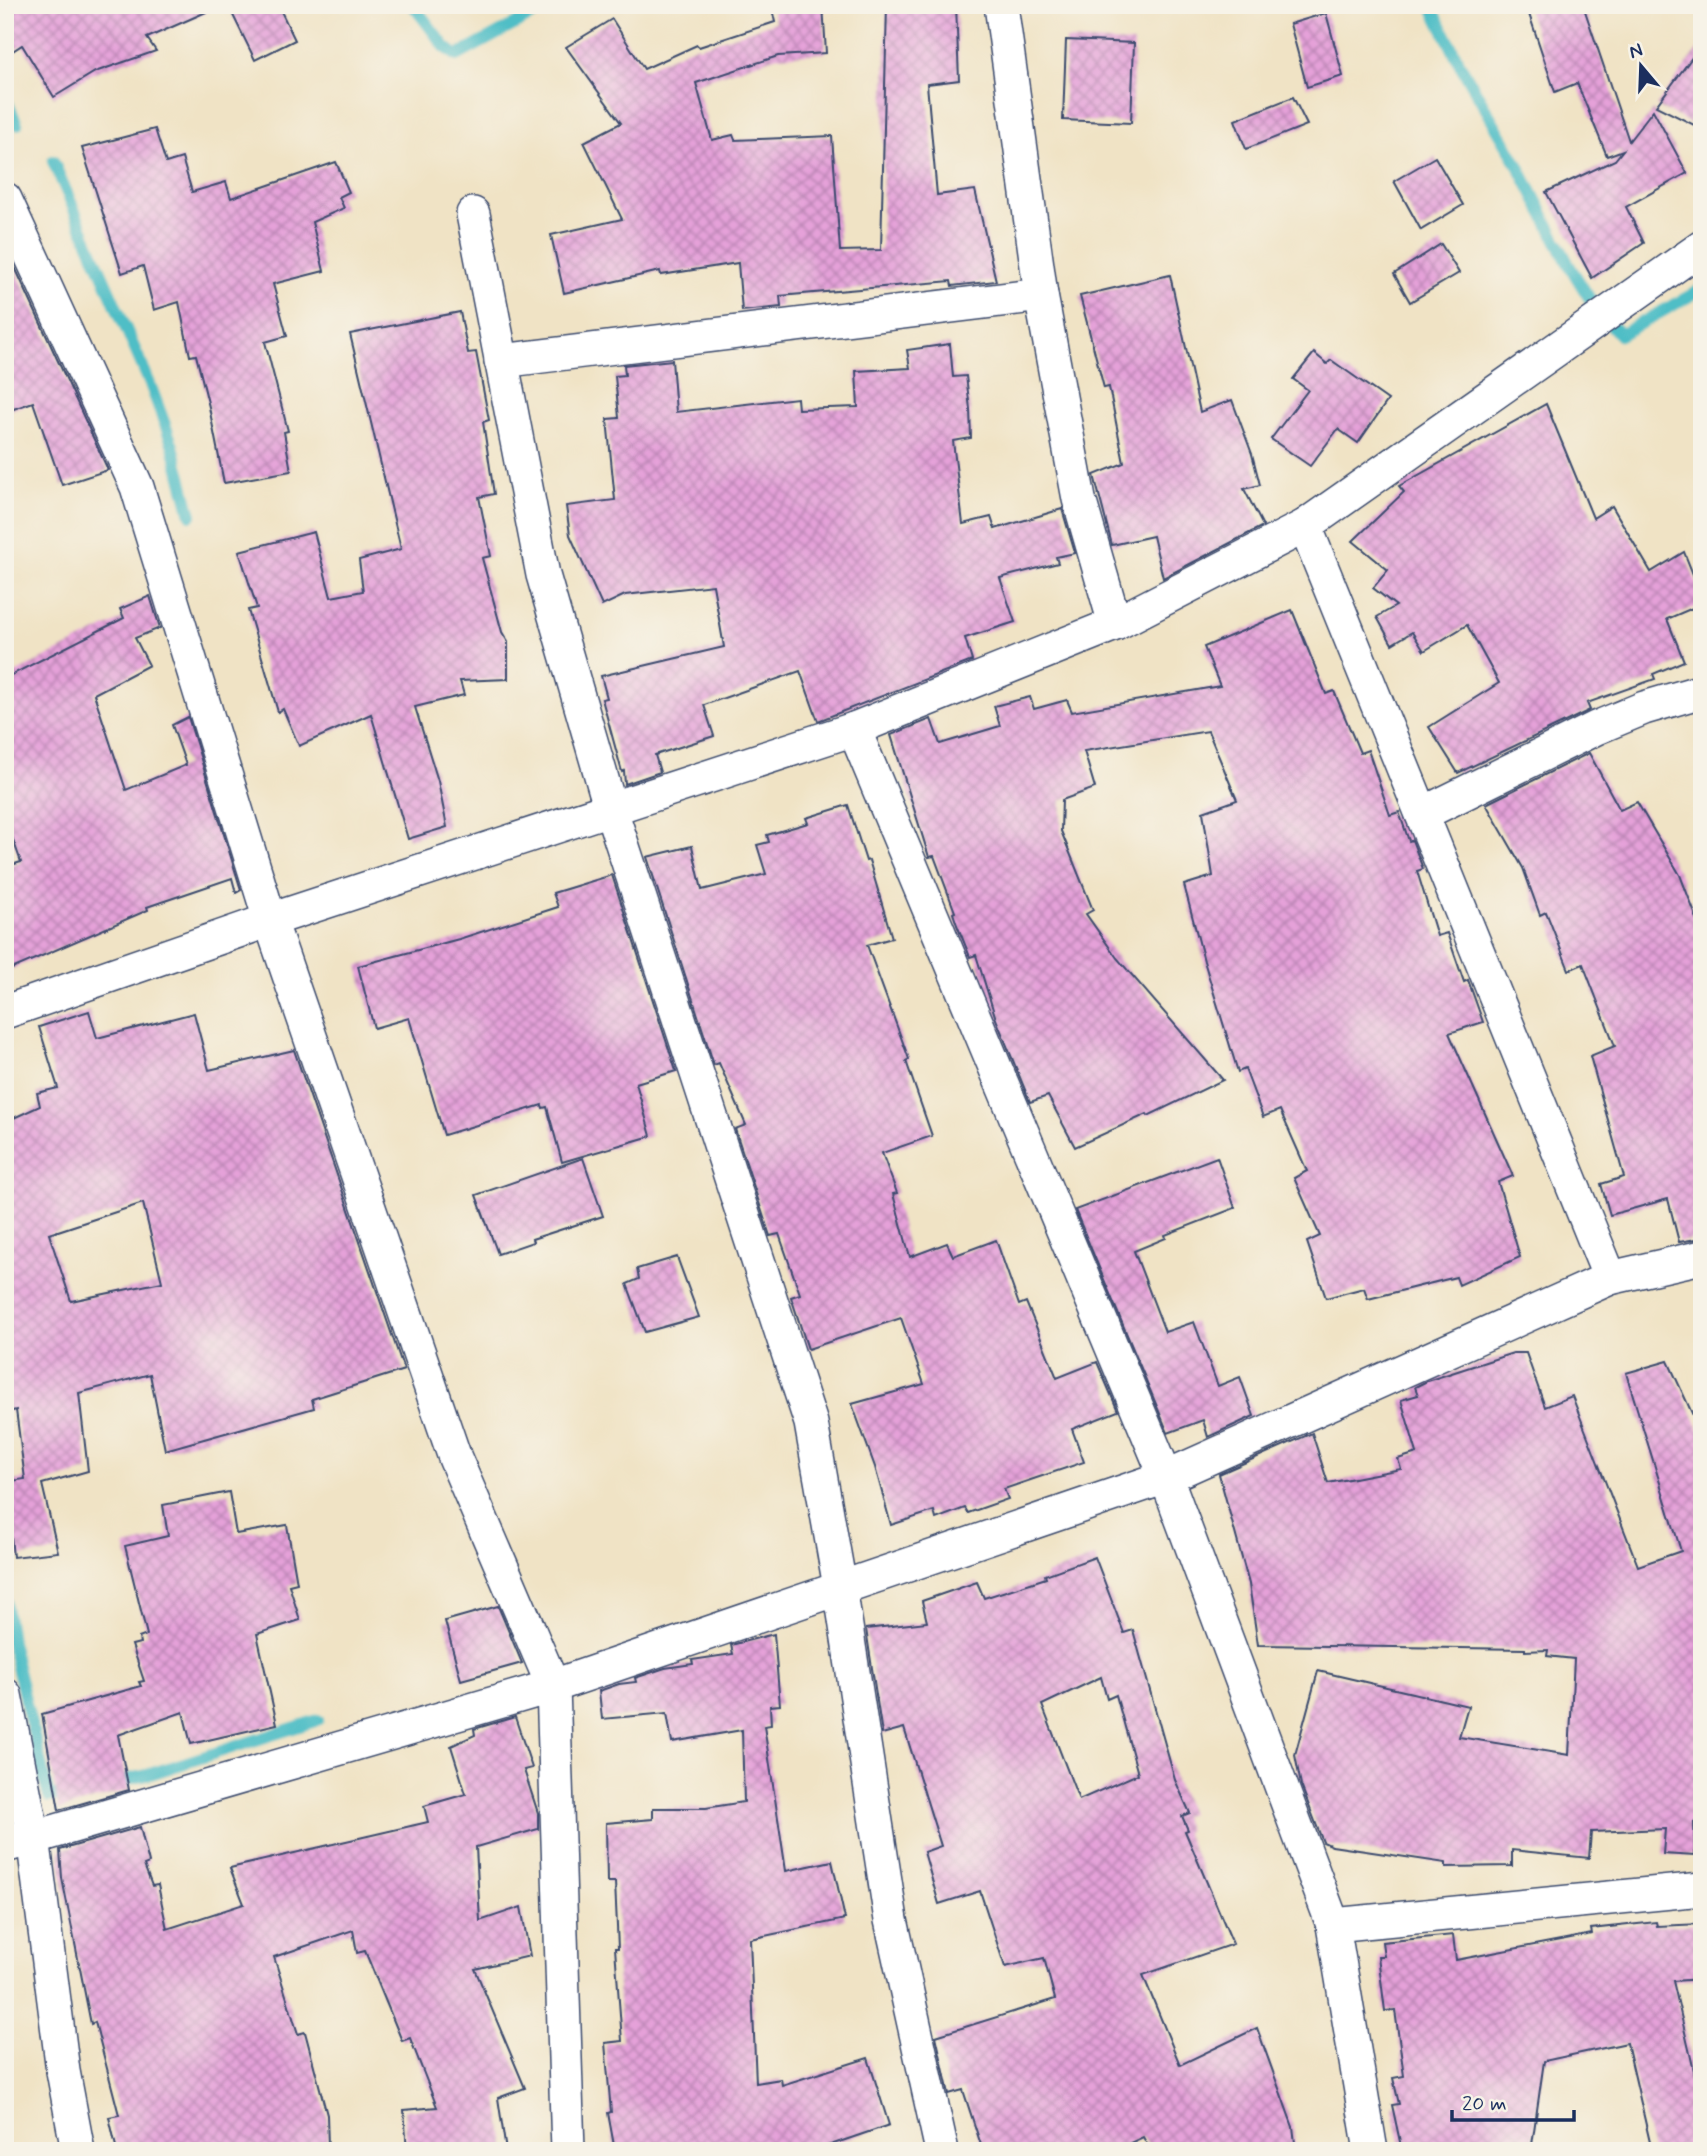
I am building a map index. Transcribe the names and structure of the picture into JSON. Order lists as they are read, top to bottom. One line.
{"scale_bar":"20 m","north":"top"}
